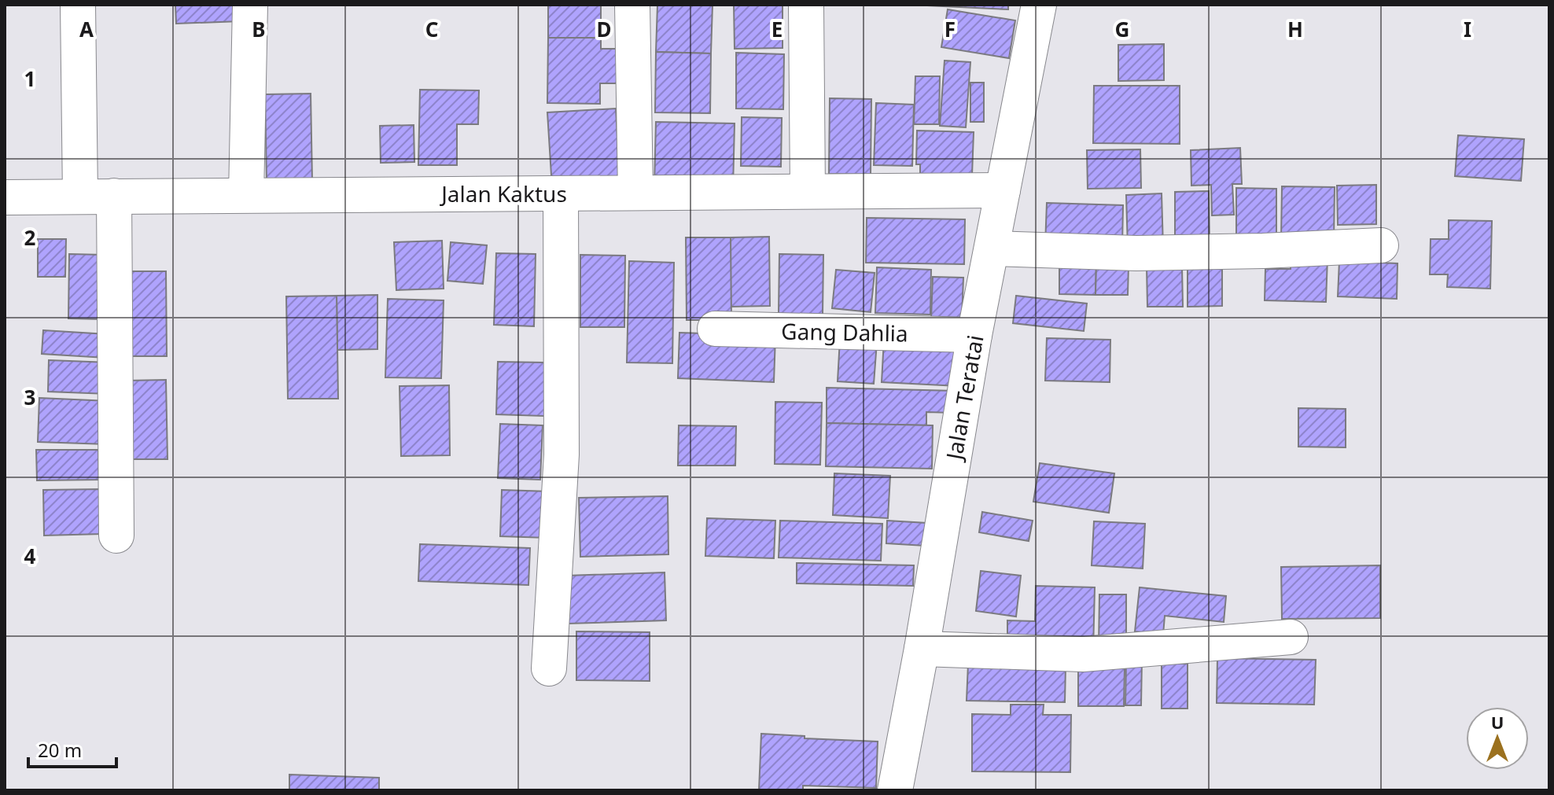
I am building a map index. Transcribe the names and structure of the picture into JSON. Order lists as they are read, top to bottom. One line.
{"streets":{"street":["Jalan Kaktus","Gang Dahlia","Jalan Teratai"]},"crossings":[["Jalan Kaktus","Jalan Teratai"],["Gang Dahlia","Jalan Teratai"]],"scale_bar":"20 m","north":"top","grid":{"columns":["A","B","C","D","E","F","G","H","I"],"rows":["1","2","3","4"]}}
